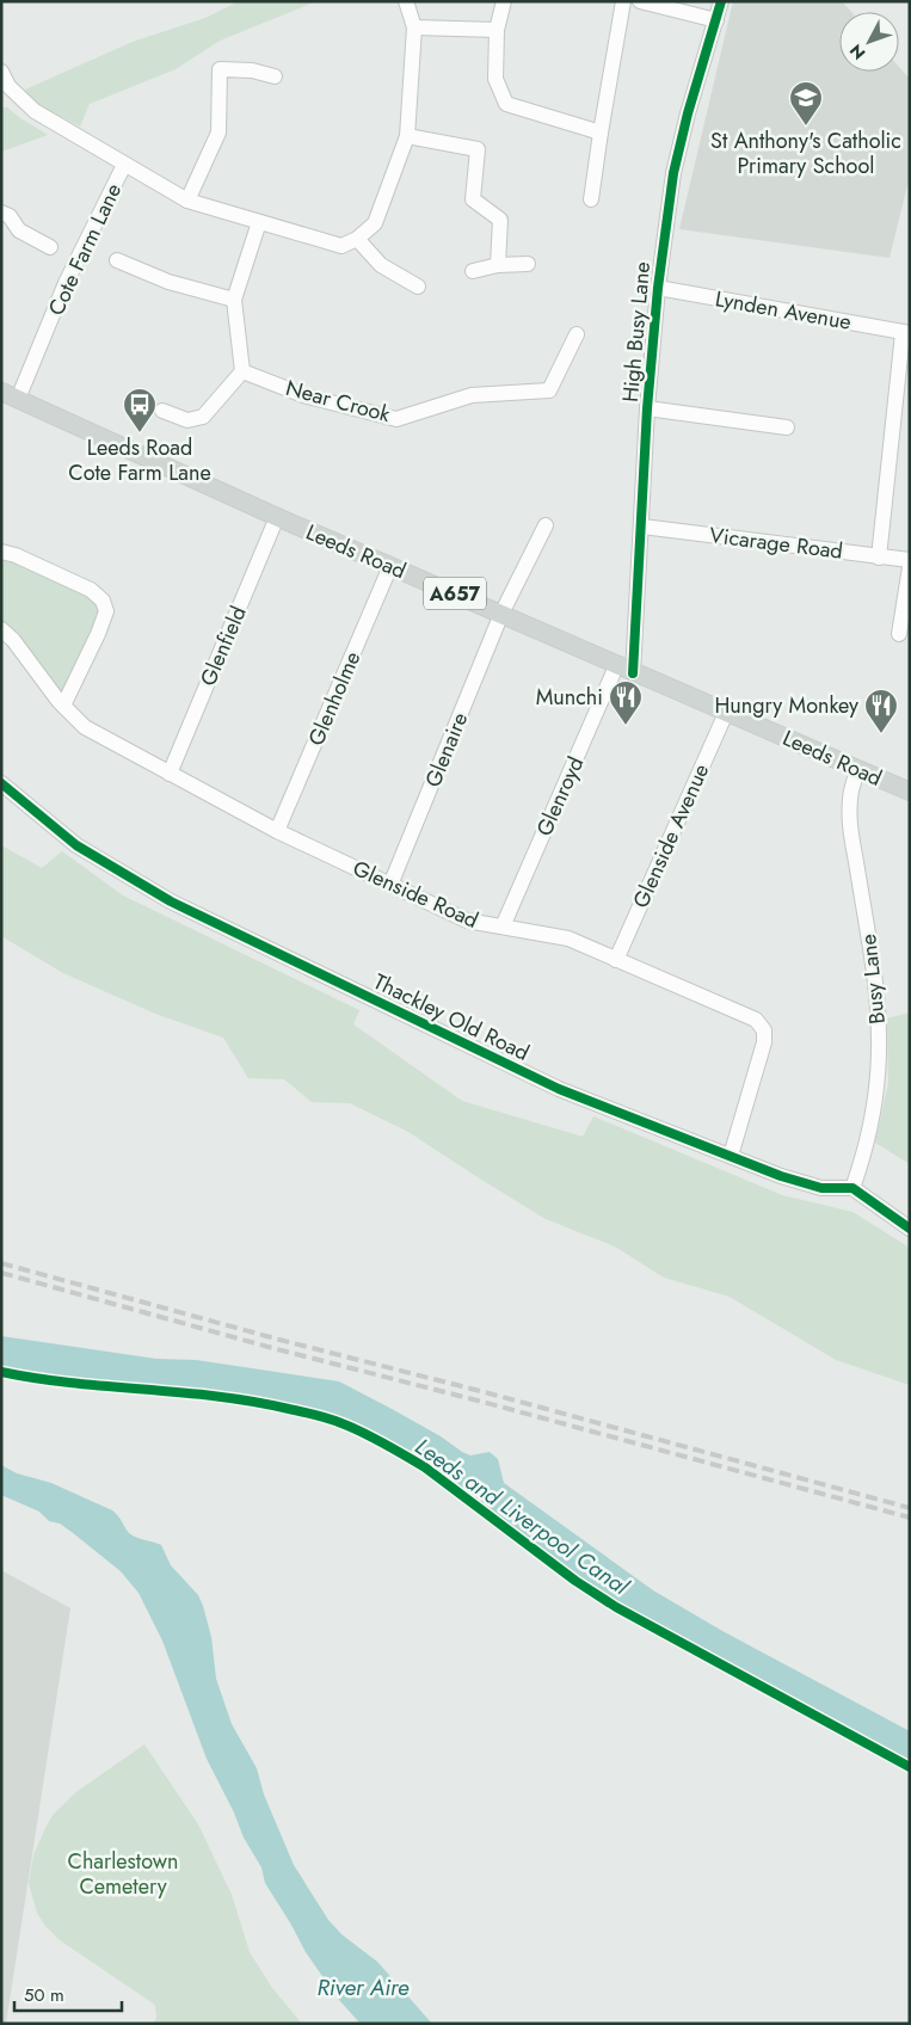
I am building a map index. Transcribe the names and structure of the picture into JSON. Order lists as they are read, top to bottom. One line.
{"streets":{"main road":["Leeds Road","A657"],"street":["Cote Farm Lane","Lynden Avenue","High Busy Lane","Near Crook","Vicarage Road","Glenfield","Glenholme","Glenaire","Glenroyd","Glenside Avenue","Glenside Road","Busy Lane","Thackley Old Road"]},"crossings":[["Cote Farm Lane","Leeds Road"],["Lynden Avenue","High Busy Lane"],["High Busy Lane","Vicarage Road"],["High Busy Lane","Leeds Road"],["Leeds Road","Glenfield"],["Leeds Road","Glenholme"],["Leeds Road","Glenaire"],["Leeds Road","Glenroyd"],["Leeds Road","Glenside Avenue"],["Leeds Road","Busy Lane"],["Glenfield","Glenside Road"],["Glenholme","Glenside Road"],["Glenaire","Glenside Road"],["Glenroyd","Glenside Road"],["Glenside Avenue","Glenside Road"],["Glenside Road","Thackley Old Road"],["Busy Lane","Thackley Old Road"]],"water":["Leeds and Liverpool Canal","River Aire"],"parks":["Charlestown Cemetery"],"places":{"school or university":["St Anthony's Catholic Primary School"],"bus stop":["Leeds Road Cote Farm Lane"],"restaurant":["Munchi","Hungry Monkey"]},"scale_bar":"50 m","north":"bottom left"}
